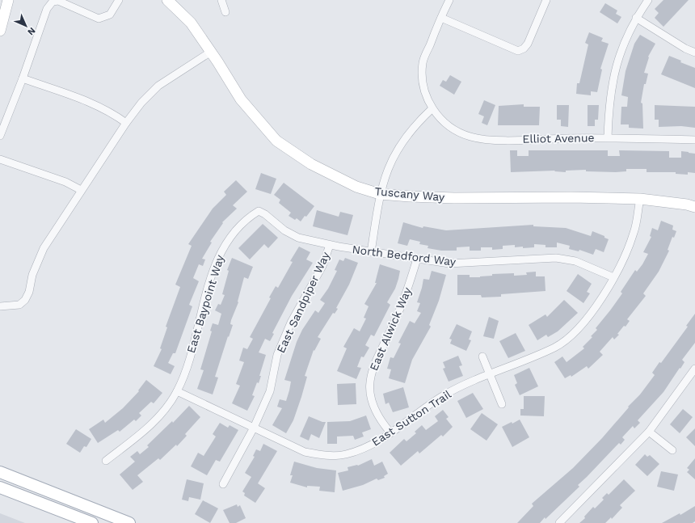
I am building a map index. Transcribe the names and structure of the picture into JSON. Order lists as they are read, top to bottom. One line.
{"streets":{"street":["Elliot Avenue","Tuscany Way","North Bedford Way","East Sandpiper Way","East Baypoint Way","East Alwick Way","East Sutton Trail"]},"crossings":[["Tuscany Way","East Sutton Trail"],["North Bedford Way","East Sandpiper Way"],["North Bedford Way","East Baypoint Way"],["North Bedford Way","East Alwick Way"],["North Bedford Way","East Sutton Trail"],["East Sandpiper Way","East Sutton Trail"],["East Baypoint Way","East Sutton Trail"],["East Alwick Way","East Sutton Trail"]],"north":"bottom right"}
